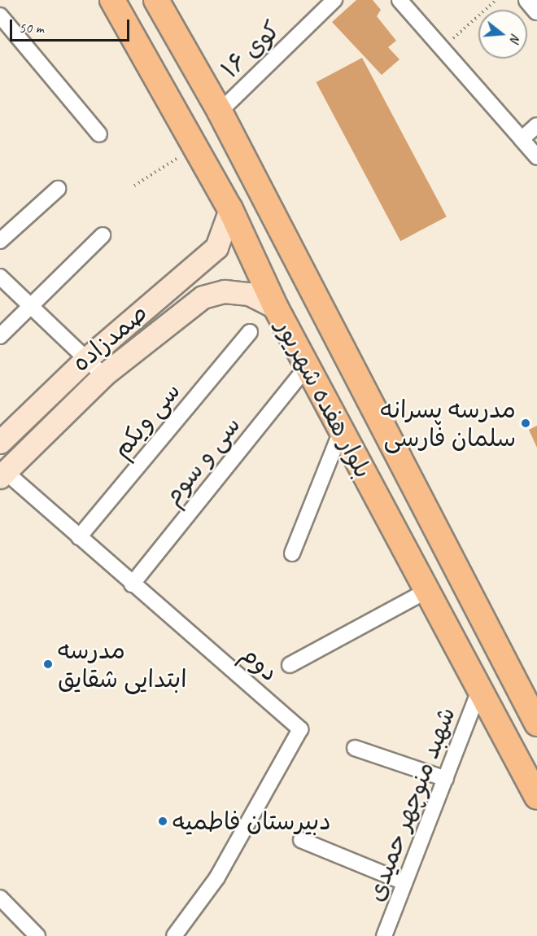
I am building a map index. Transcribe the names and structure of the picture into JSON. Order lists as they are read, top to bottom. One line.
{"streets":{"main road":["صمدزاده","بلوار هفده شهریور"],"street":["کوی ۱۶","سی ویکم","سی و سوم","دوم","شهبد منوچهر حمیدی"]},"crossings":[["کوی ۱۶","بلوار هفده شهریور"],["صمدزاده","بلوار هفده شهریور"],["صمدزاده","دوم"],["بلوار هفده شهریور","سی و سوم"],["بلوار هفده شهریور","شهبد منوچهر حمیدی"],["سی ویکم","دوم"],["سی و سوم","دوم"]],"places":["مدرسه پسرانه سلمان فارسی","مدرسه ابتدایی شقایق","دبیرستان فاطمیه"],"scale_bar":"50 m","north":"right"}
